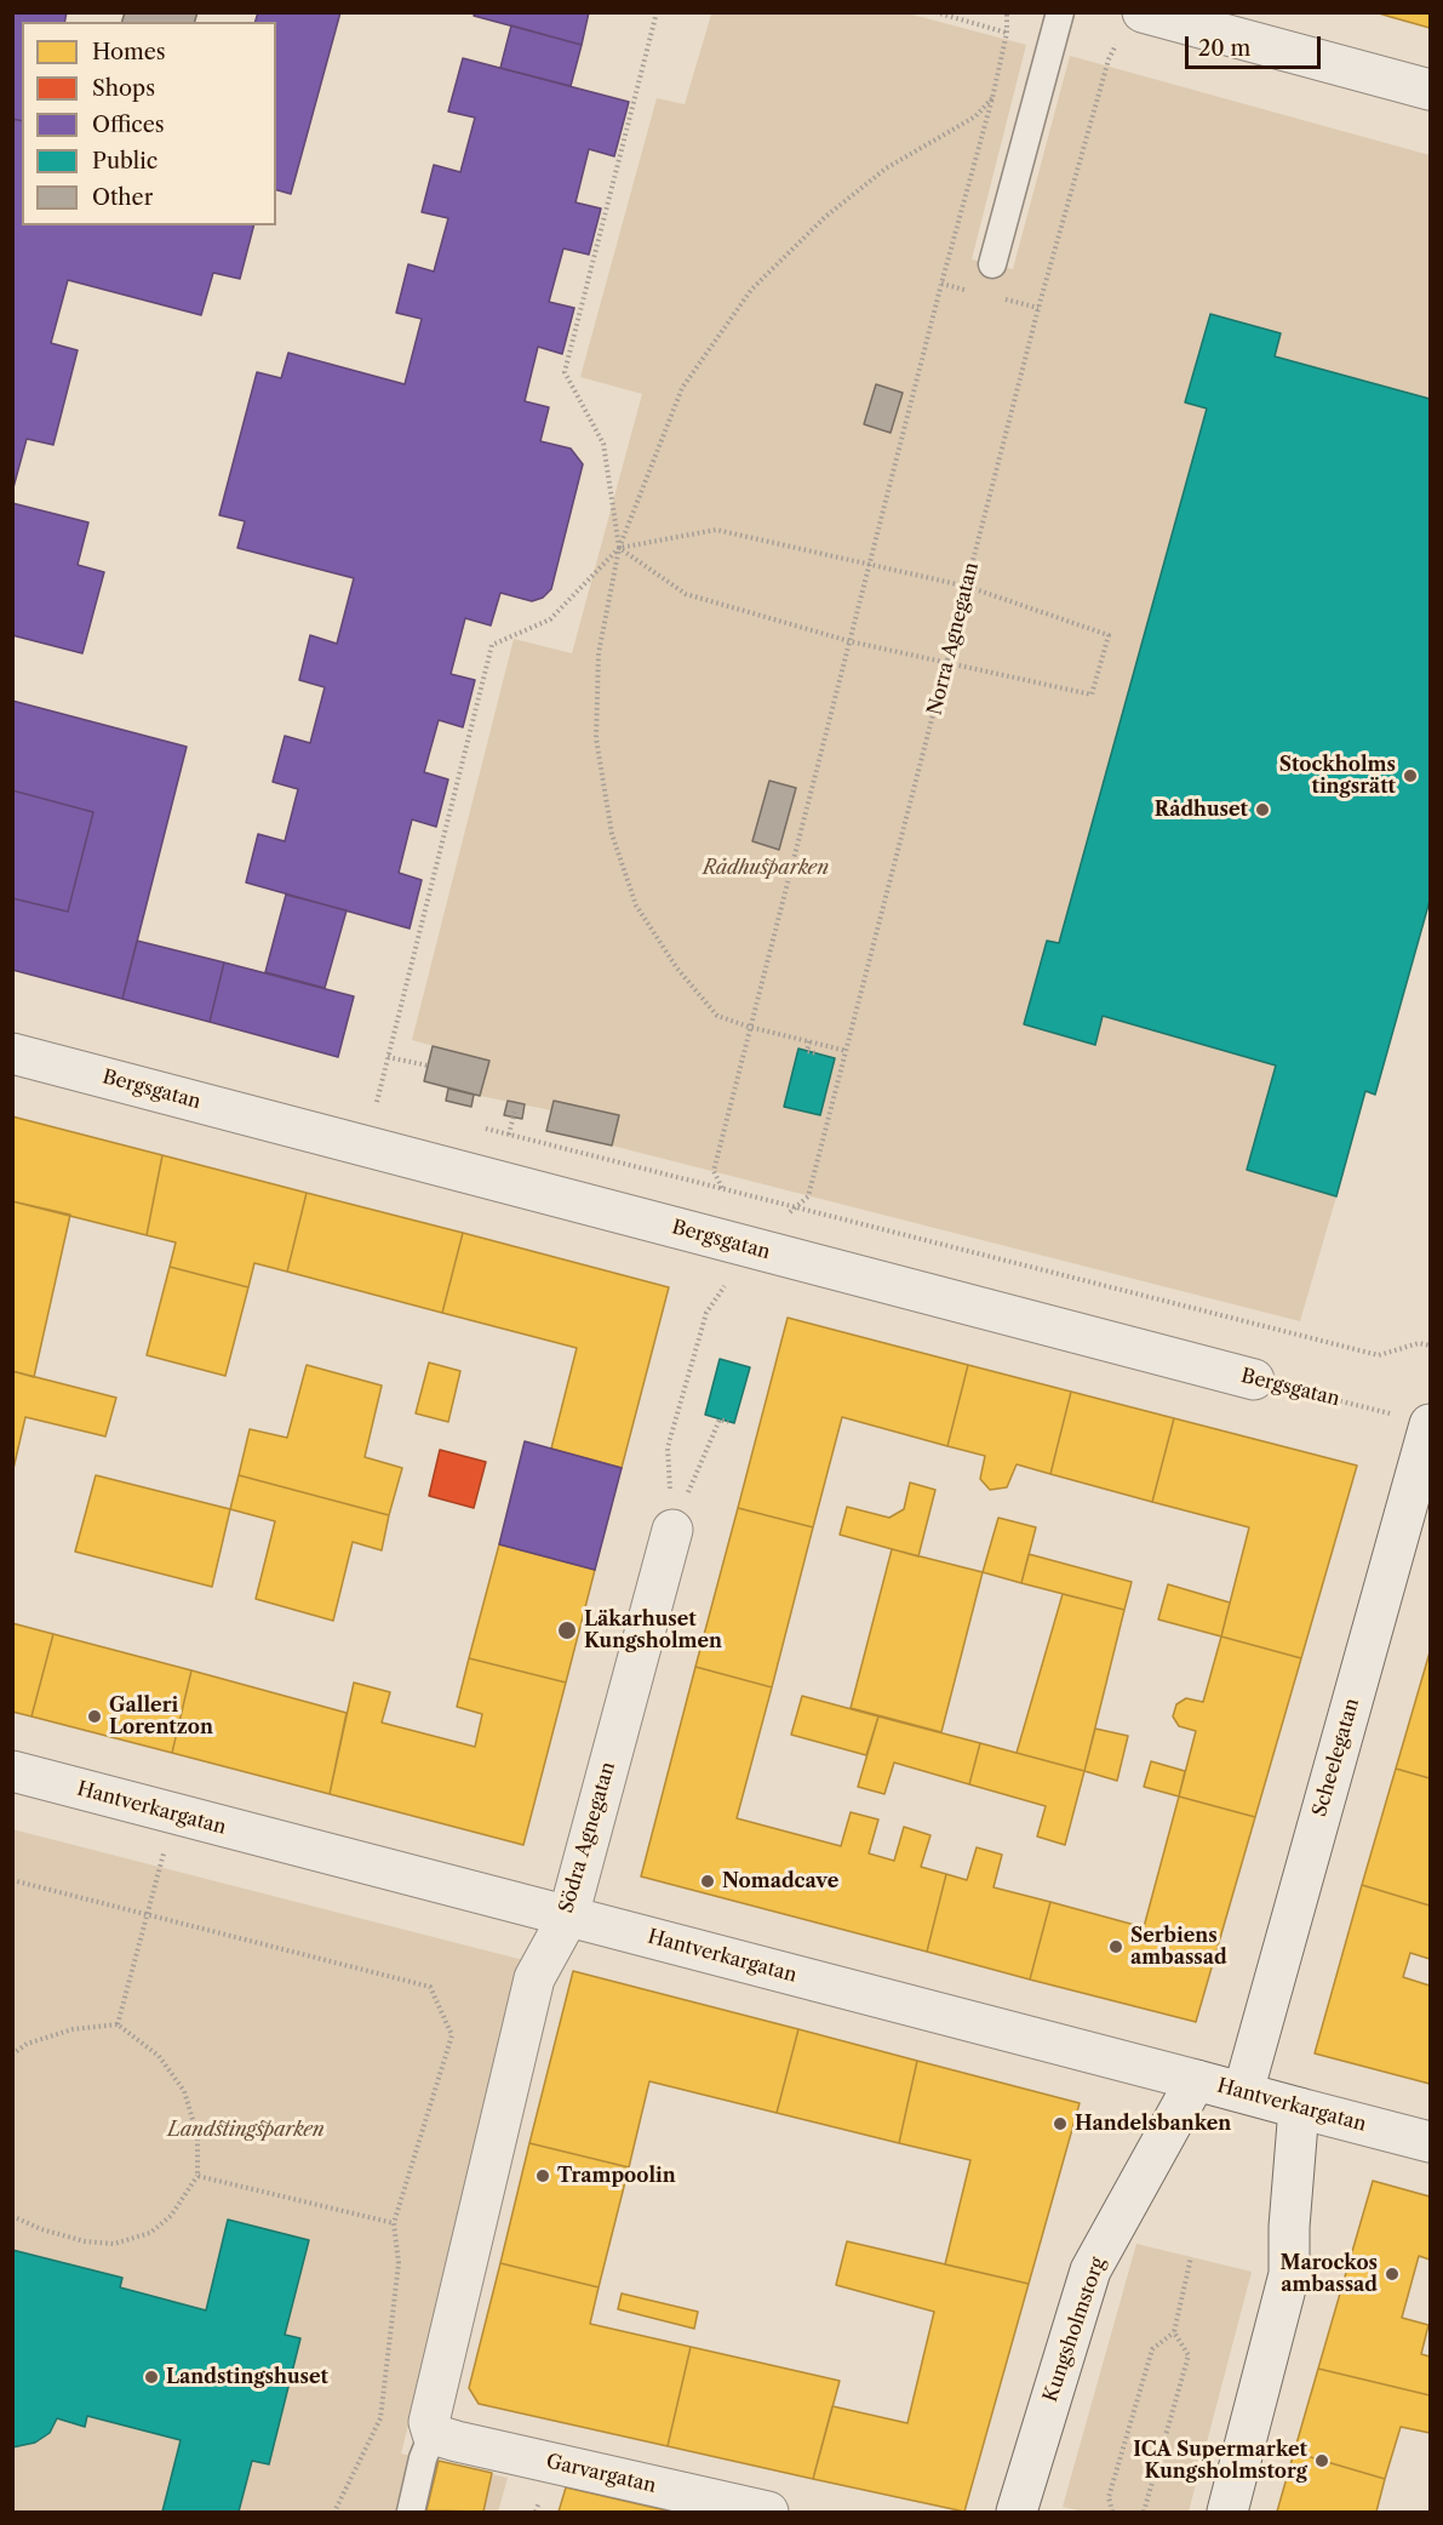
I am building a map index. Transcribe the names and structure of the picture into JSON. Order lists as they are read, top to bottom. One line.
{"streets":{"street":["Bergsgatan","Scheelegatan","Hantverkargatan","Södra Agnegatan","Kungsholmstorg","Garvargatan"],"path":["Norra Agnegatan"]},"crossings":[["Norra Agnegatan","Bergsgatan"],["Bergsgatan","Scheelegatan"],["Scheelegatan","Hantverkargatan"],["Hantverkargatan","Södra Agnegatan"],["Hantverkargatan","Kungsholmstorg"],["Södra Agnegatan","Garvargatan"]],"parks":["Rådhusparken","Landstingsparken"],"places":["Stockholms tingsrätt","Rådhuset","Läkarhuset Kungsholmen","Galleri Lorentzon","Nomadcave","Serbiens ambassad","Handelsbanken","Trampoolin","Marockos ambassad","Landstingshuset","ICA Supermarket Kungsholmstorg"],"legend":["Homes","Shops","Offices","Public","Other"],"scale_bar":"20 m"}
